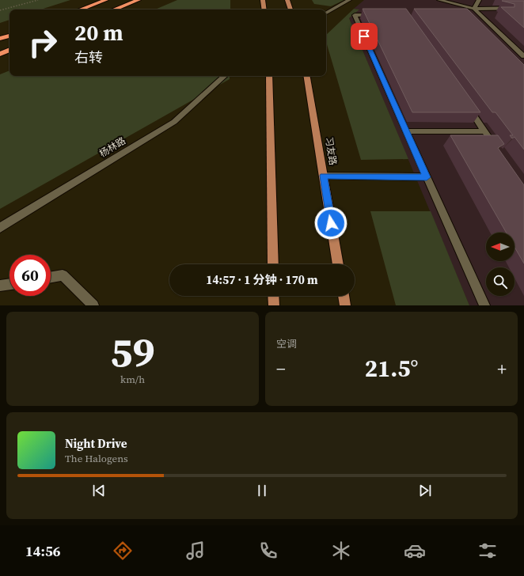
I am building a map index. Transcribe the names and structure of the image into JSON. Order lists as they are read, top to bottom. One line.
{"streets":{"main road":["习友路"],"street":["杨林路"]},"north":"left","page":{"turn":["20 m","右转"],"limit":"60","trip":"14:57 · 1 分钟 · 170 m","tile":[["59","km/h"],"空调"],"heat":["−","21.5°","+"],"song":["Night Drive","The Halogens"],"tabs":"14:56"}}
